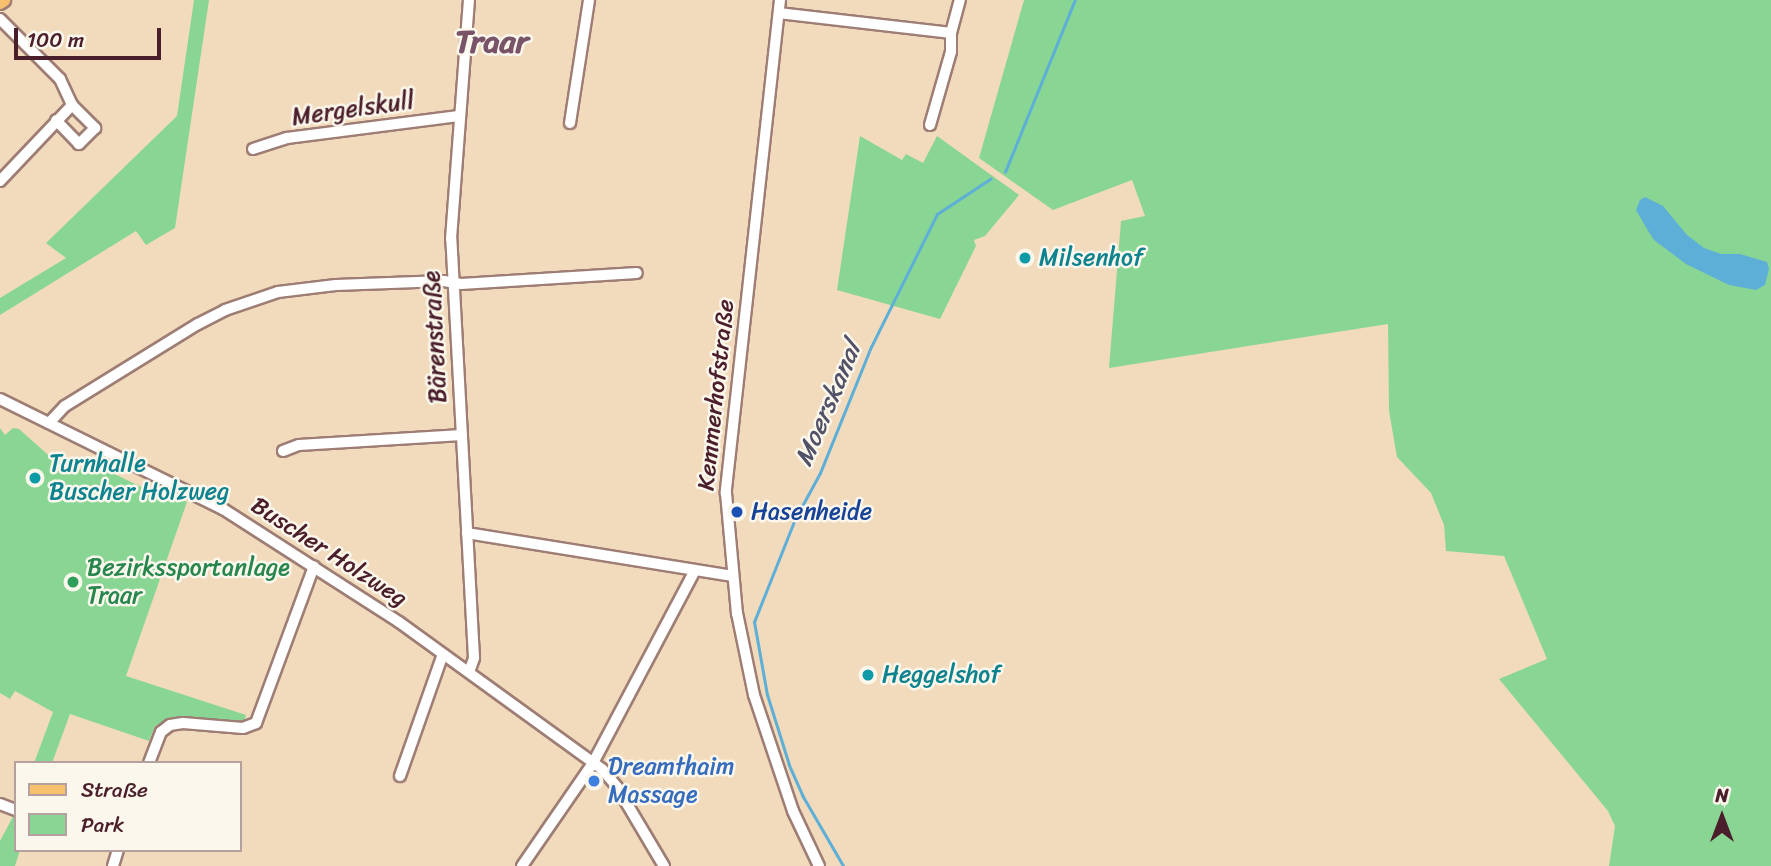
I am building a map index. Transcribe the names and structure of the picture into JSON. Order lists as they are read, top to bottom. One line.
{"streets":{"street":["Mergelskull","Bärenstraße","Kemmerhofstraße","Buscher Holzweg"]},"crossings":[["Mergelskull","Bärenstraße"],["Bärenstraße","Buscher Holzweg"]],"districts":["Traar"],"water":["Moerskanal"],"places":["Milsenhof","Turnhalle Buscher Holzweg","Hasenheide","Bezirkssportanlage Traar","Heggelshof","Dreamthaim Massage"],"legend":["Straße","Park"],"scale_bar":"100 m","north":"top"}
